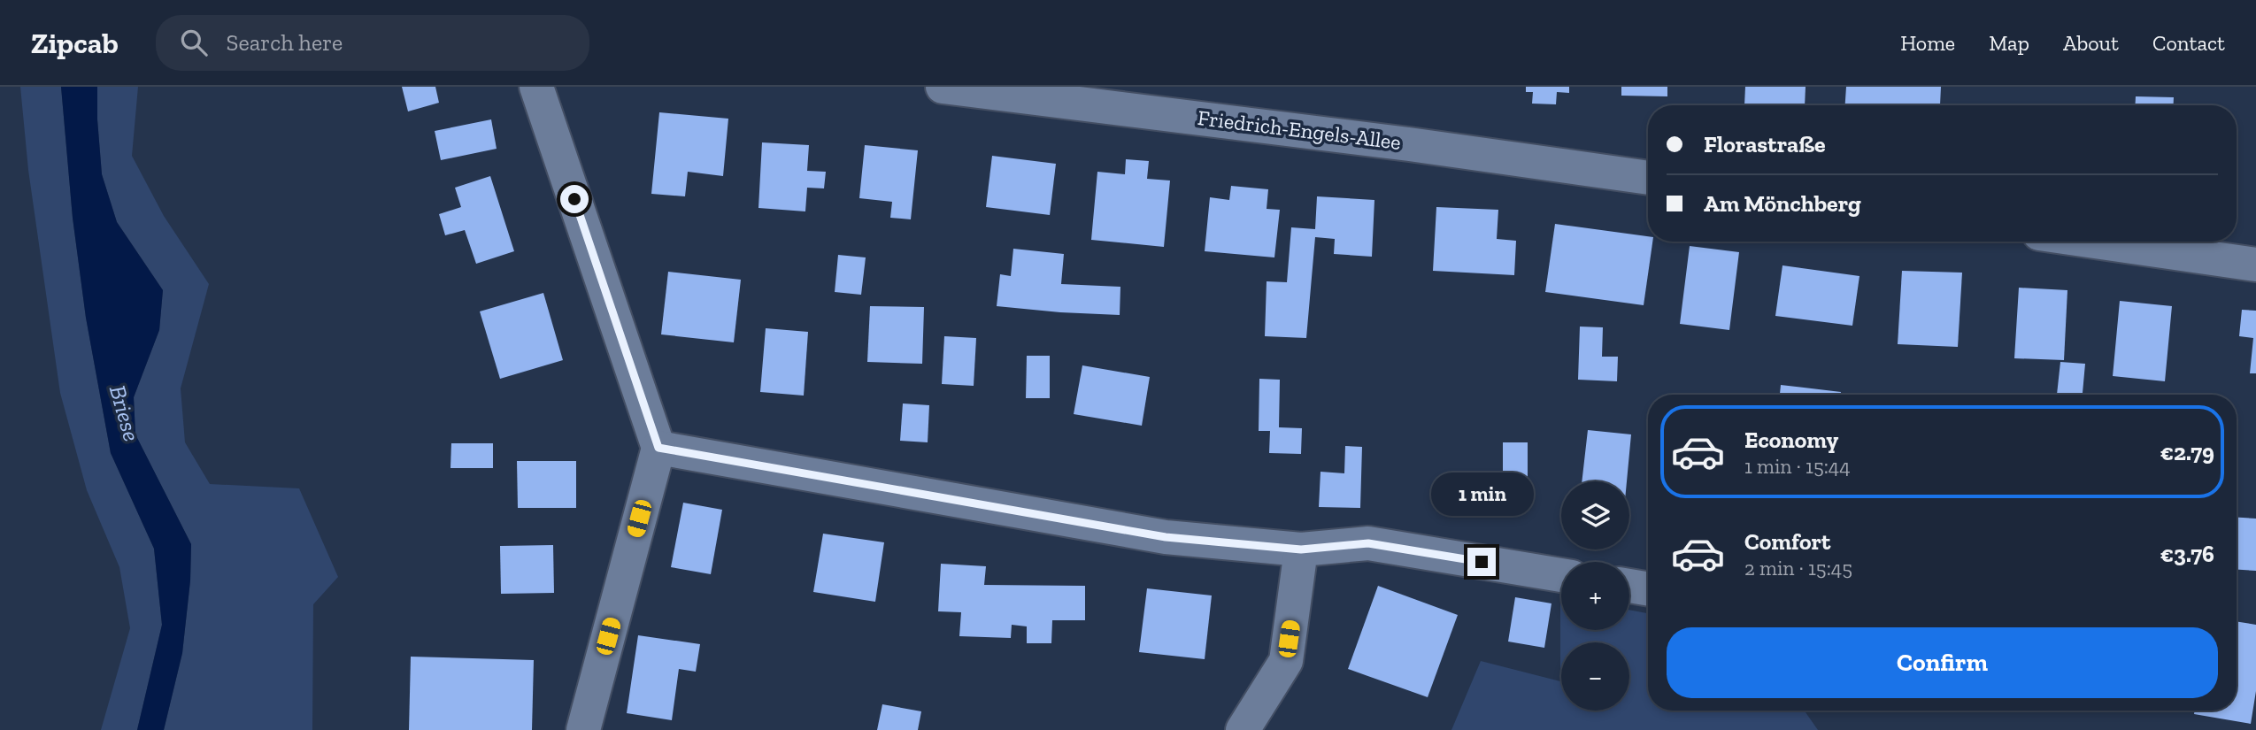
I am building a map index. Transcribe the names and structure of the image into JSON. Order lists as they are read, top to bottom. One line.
{"streets":{"street":["Friedrich-Engels-Allee"]},"water":["Briese"],"page":{"header":"Zipcab","search":"Search here","nav":["Home","Map","About","Contact"],"banner":["Florastraße","Am Mönchberg"],"list":[{"name":"Economy","note":"1 min · 15:44","value":"€2.79"},{"name":"Comfort","note":"2 min · 15:45","value":"€3.76"}],"bubble":"1 min","map_buttons":["+","−"],"buttons":"Confirm"}}
